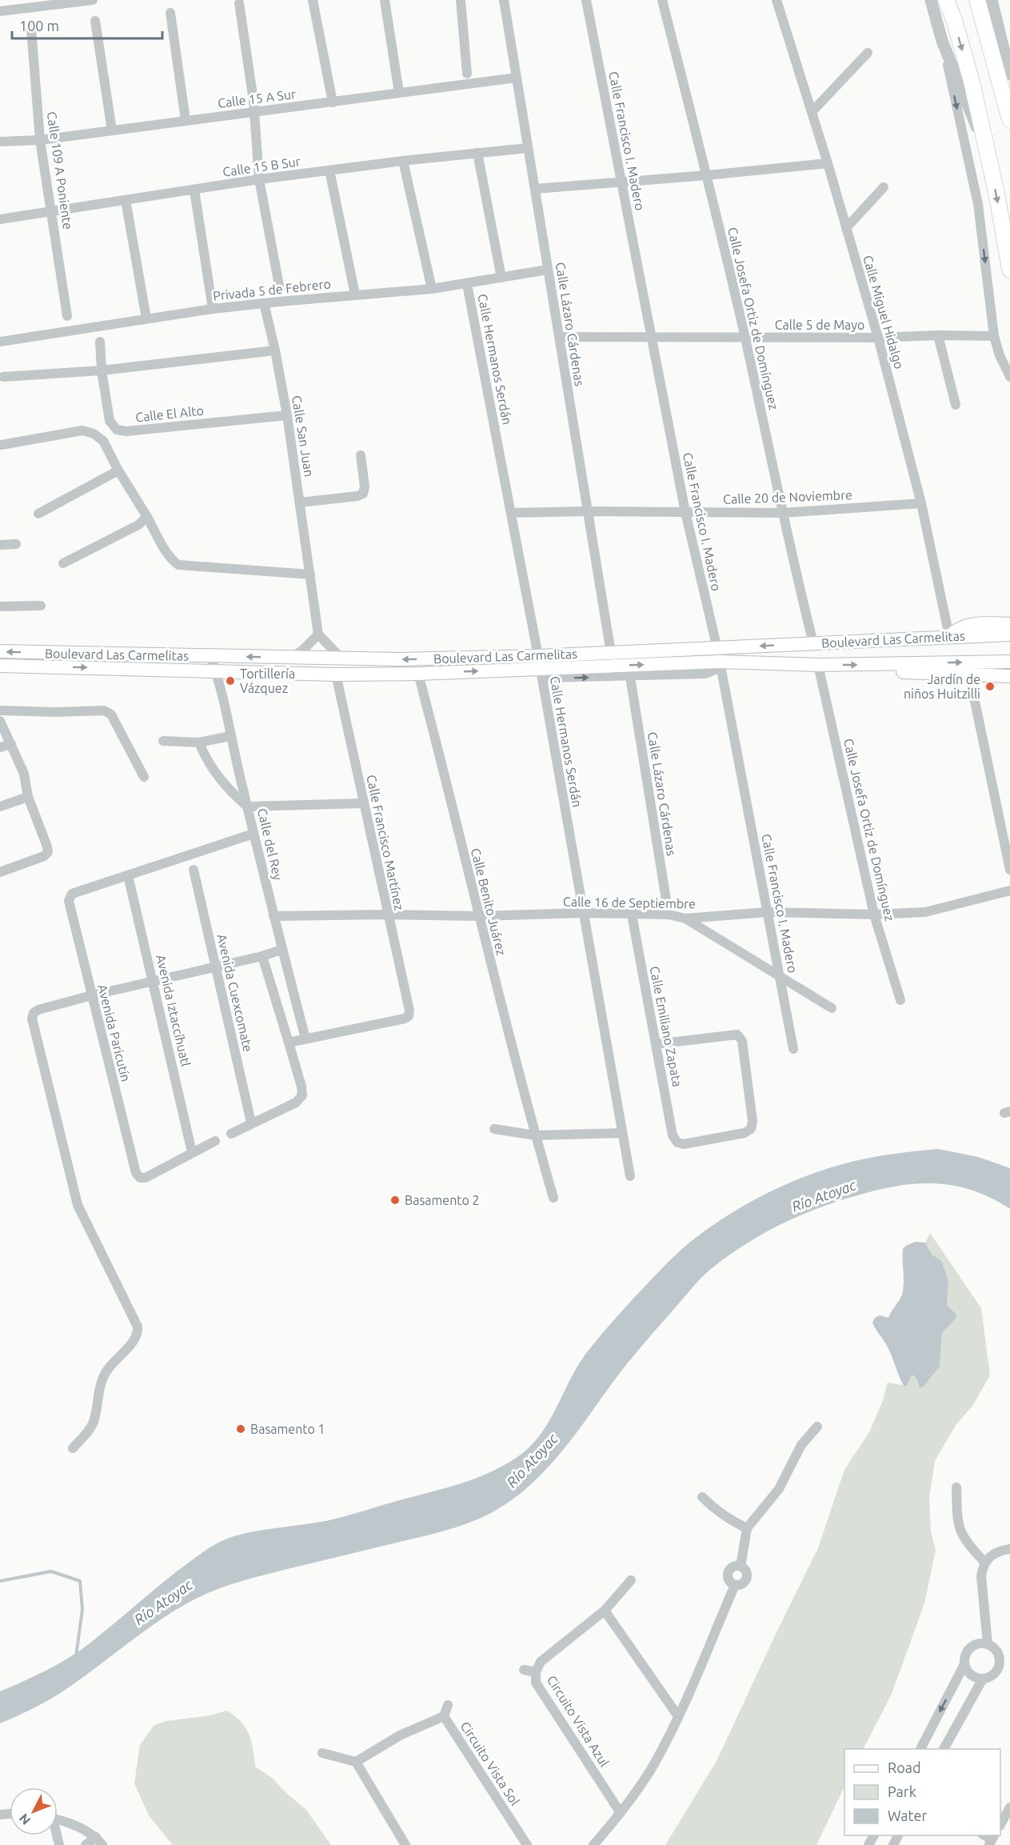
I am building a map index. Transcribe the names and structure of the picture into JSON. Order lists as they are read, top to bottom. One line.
{"streets":{"main road":["Boulevard Las Carmelitas"],"street":["Calle 15 A Sur","Calle Francisco I. Madero","Calle 15 B Sur","Calle 109 A Poniente","Privada 5 de Febrero","Calle Miguel Hidalgo","Calle Josefa Ortiz de Domínguez","Calle Lázaro Cárdenas","Calle 5 de Mayo","Calle Hermanos Serdán","Calle El Alto","Calle San Juan","Calle 20 de Noviembre","Calle Francisco Martínez","Calle del Rey","Calle Benito Juárez","Calle 16 de Septiembre","Avenida Cuexcomate","Avenida Iztaccíhuatl","Calle Emiliano Zapata","Avenida Paricutín","Circuito Vista Azul","Circuito Vista Sol"]},"crossings":[["Calle 15 A Sur","Calle 109 A Poniente"],["Calle 15 A Sur","Calle Lázaro Cárdenas"],["Calle Francisco I. Madero","Calle 5 de Mayo"],["Calle Francisco I. Madero","Calle 20 de Noviembre"],["Calle Francisco I. Madero","Boulevard Las Carmelitas"],["Calle Francisco I. Madero","Calle 16 de Septiembre"],["Calle 15 B Sur","Calle 109 A Poniente"],["Calle 15 B Sur","Calle Lázaro Cárdenas"],["Privada 5 de Febrero","Calle Lázaro Cárdenas"],["Privada 5 de Febrero","Calle Hermanos Serdán"],["Privada 5 de Febrero","Calle San Juan"],["Calle Miguel Hidalgo","Calle 5 de Mayo"],["Calle Miguel Hidalgo","Calle 20 de Noviembre"],["Calle Miguel Hidalgo","Boulevard Las Carmelitas"],["Calle Josefa Ortiz de Domínguez","Calle 5 de Mayo"],["Calle Josefa Ortiz de Domínguez","Calle 20 de Noviembre"],["Calle Josefa Ortiz de Domínguez","Boulevard Las Carmelitas"],["Calle Josefa Ortiz de Domínguez","Calle 16 de Septiembre"],["Calle Lázaro Cárdenas","Calle 5 de Mayo"],["Calle Lázaro Cárdenas","Calle 20 de Noviembre"],["Calle Lázaro Cárdenas","Boulevard Las Carmelitas"],["Calle Lázaro Cárdenas","Calle 16 de Septiembre"],["Calle Hermanos Serdán","Calle 20 de Noviembre"],["Calle Hermanos Serdán","Boulevard Las Carmelitas"],["Calle Hermanos Serdán","Calle 16 de Septiembre"],["Calle El Alto","Calle San Juan"],["Boulevard Las Carmelitas","Calle Francisco Martínez"],["Boulevard Las Carmelitas","Calle del Rey"],["Boulevard Las Carmelitas","Calle Benito Juárez"],["Calle Francisco Martínez","Calle del Rey"],["Calle Francisco Martínez","Calle 16 de Septiembre"],["Calle del Rey","Calle 16 de Septiembre"],["Calle Benito Juárez","Calle 16 de Septiembre"],["Calle 16 de Septiembre","Calle Emiliano Zapata"],["Avenida Iztaccíhuatl","Avenida Paricutín"]],"water":["Río Atoyac"],"places":["Tortillería Vázquez","Jardín de niños Huitzilli","Basamento 2","Basamento 1"],"legend":["Road","Park","Water"],"scale_bar":"100 m","north":"bottom left"}
